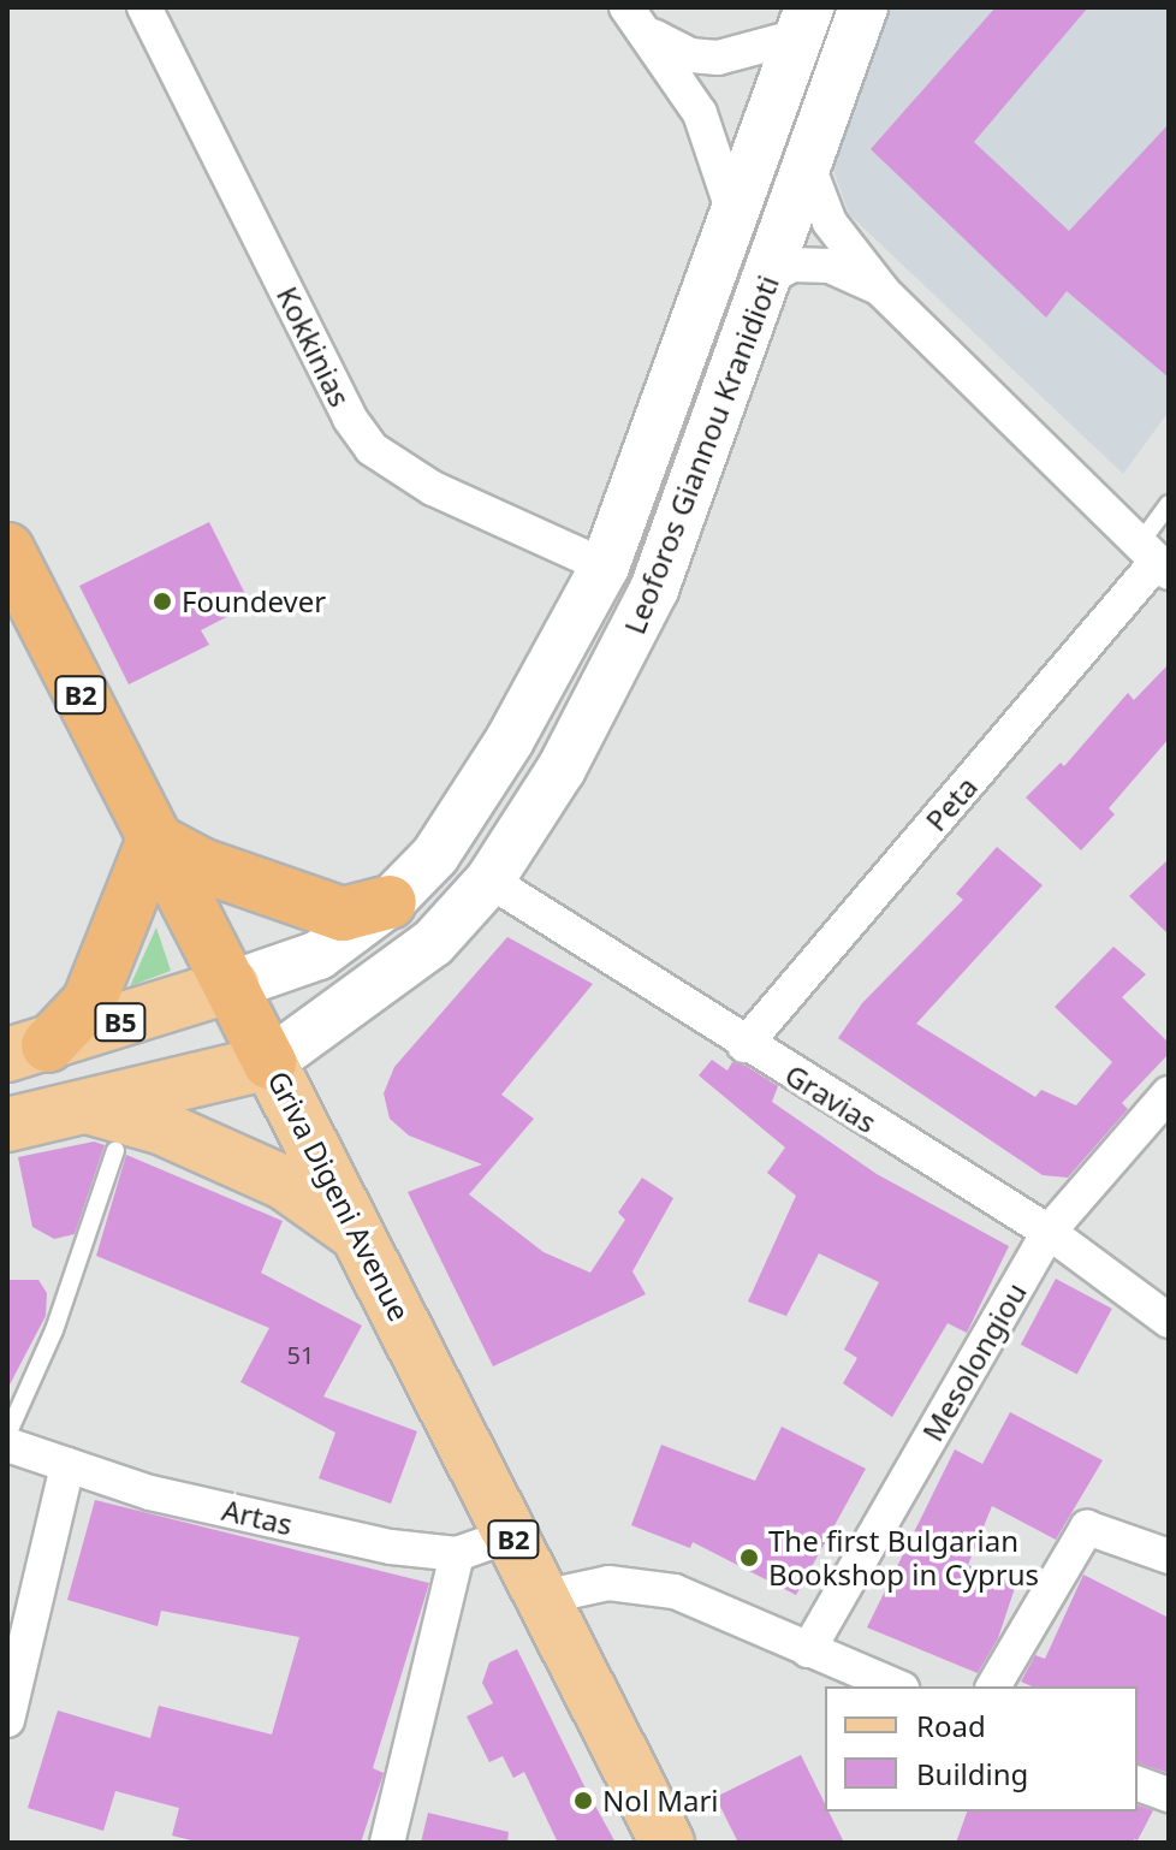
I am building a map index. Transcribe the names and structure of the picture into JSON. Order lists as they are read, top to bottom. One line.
{"streets":{"highway":["B2","Griva Digeni Avenue"],"main road":["Leoforos Giannou Kranidioti","B5"],"street":["Kokkinias","Peta","Gravias","Mesolongiou","Artas"]},"crossings":[["Kokkinias","Leoforos Giannou Kranidioti"],["Leoforos Giannou Kranidioti","B5"],["Leoforos Giannou Kranidioti","Gravias"],["Leoforos Giannou Kranidioti","Griva Digeni Avenue"],["Peta","Gravias"],["B5","Griva Digeni Avenue"],["Gravias","Mesolongiou"],["Griva Digeni Avenue","Artas"]],"places":["Foundever","The first Bulgarian Bookshop in Cyprus","Nol Mari"],"house_numbers":["51"],"legend":["Road","Building"]}
